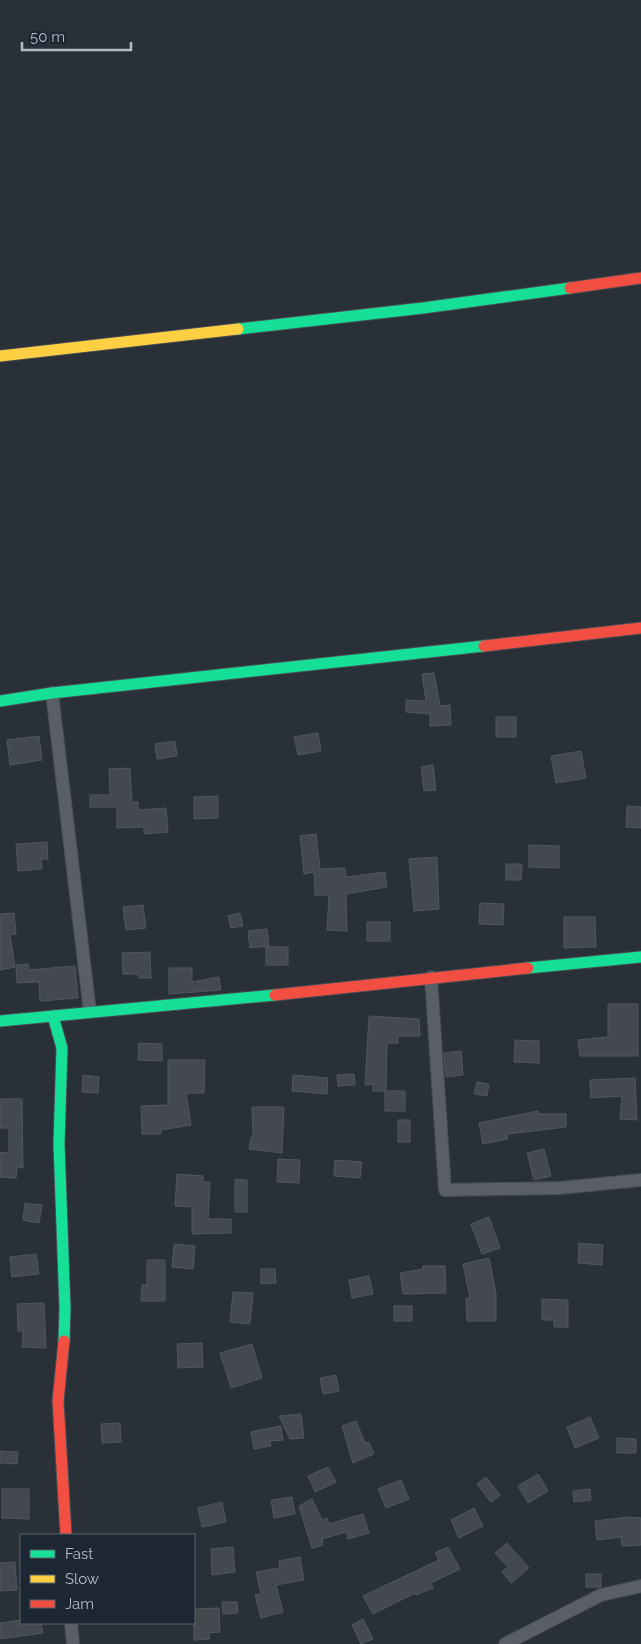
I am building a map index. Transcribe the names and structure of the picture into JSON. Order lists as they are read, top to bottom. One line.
{"legend":["Fast","Slow","Jam"],"scale_bar":"50 m"}
